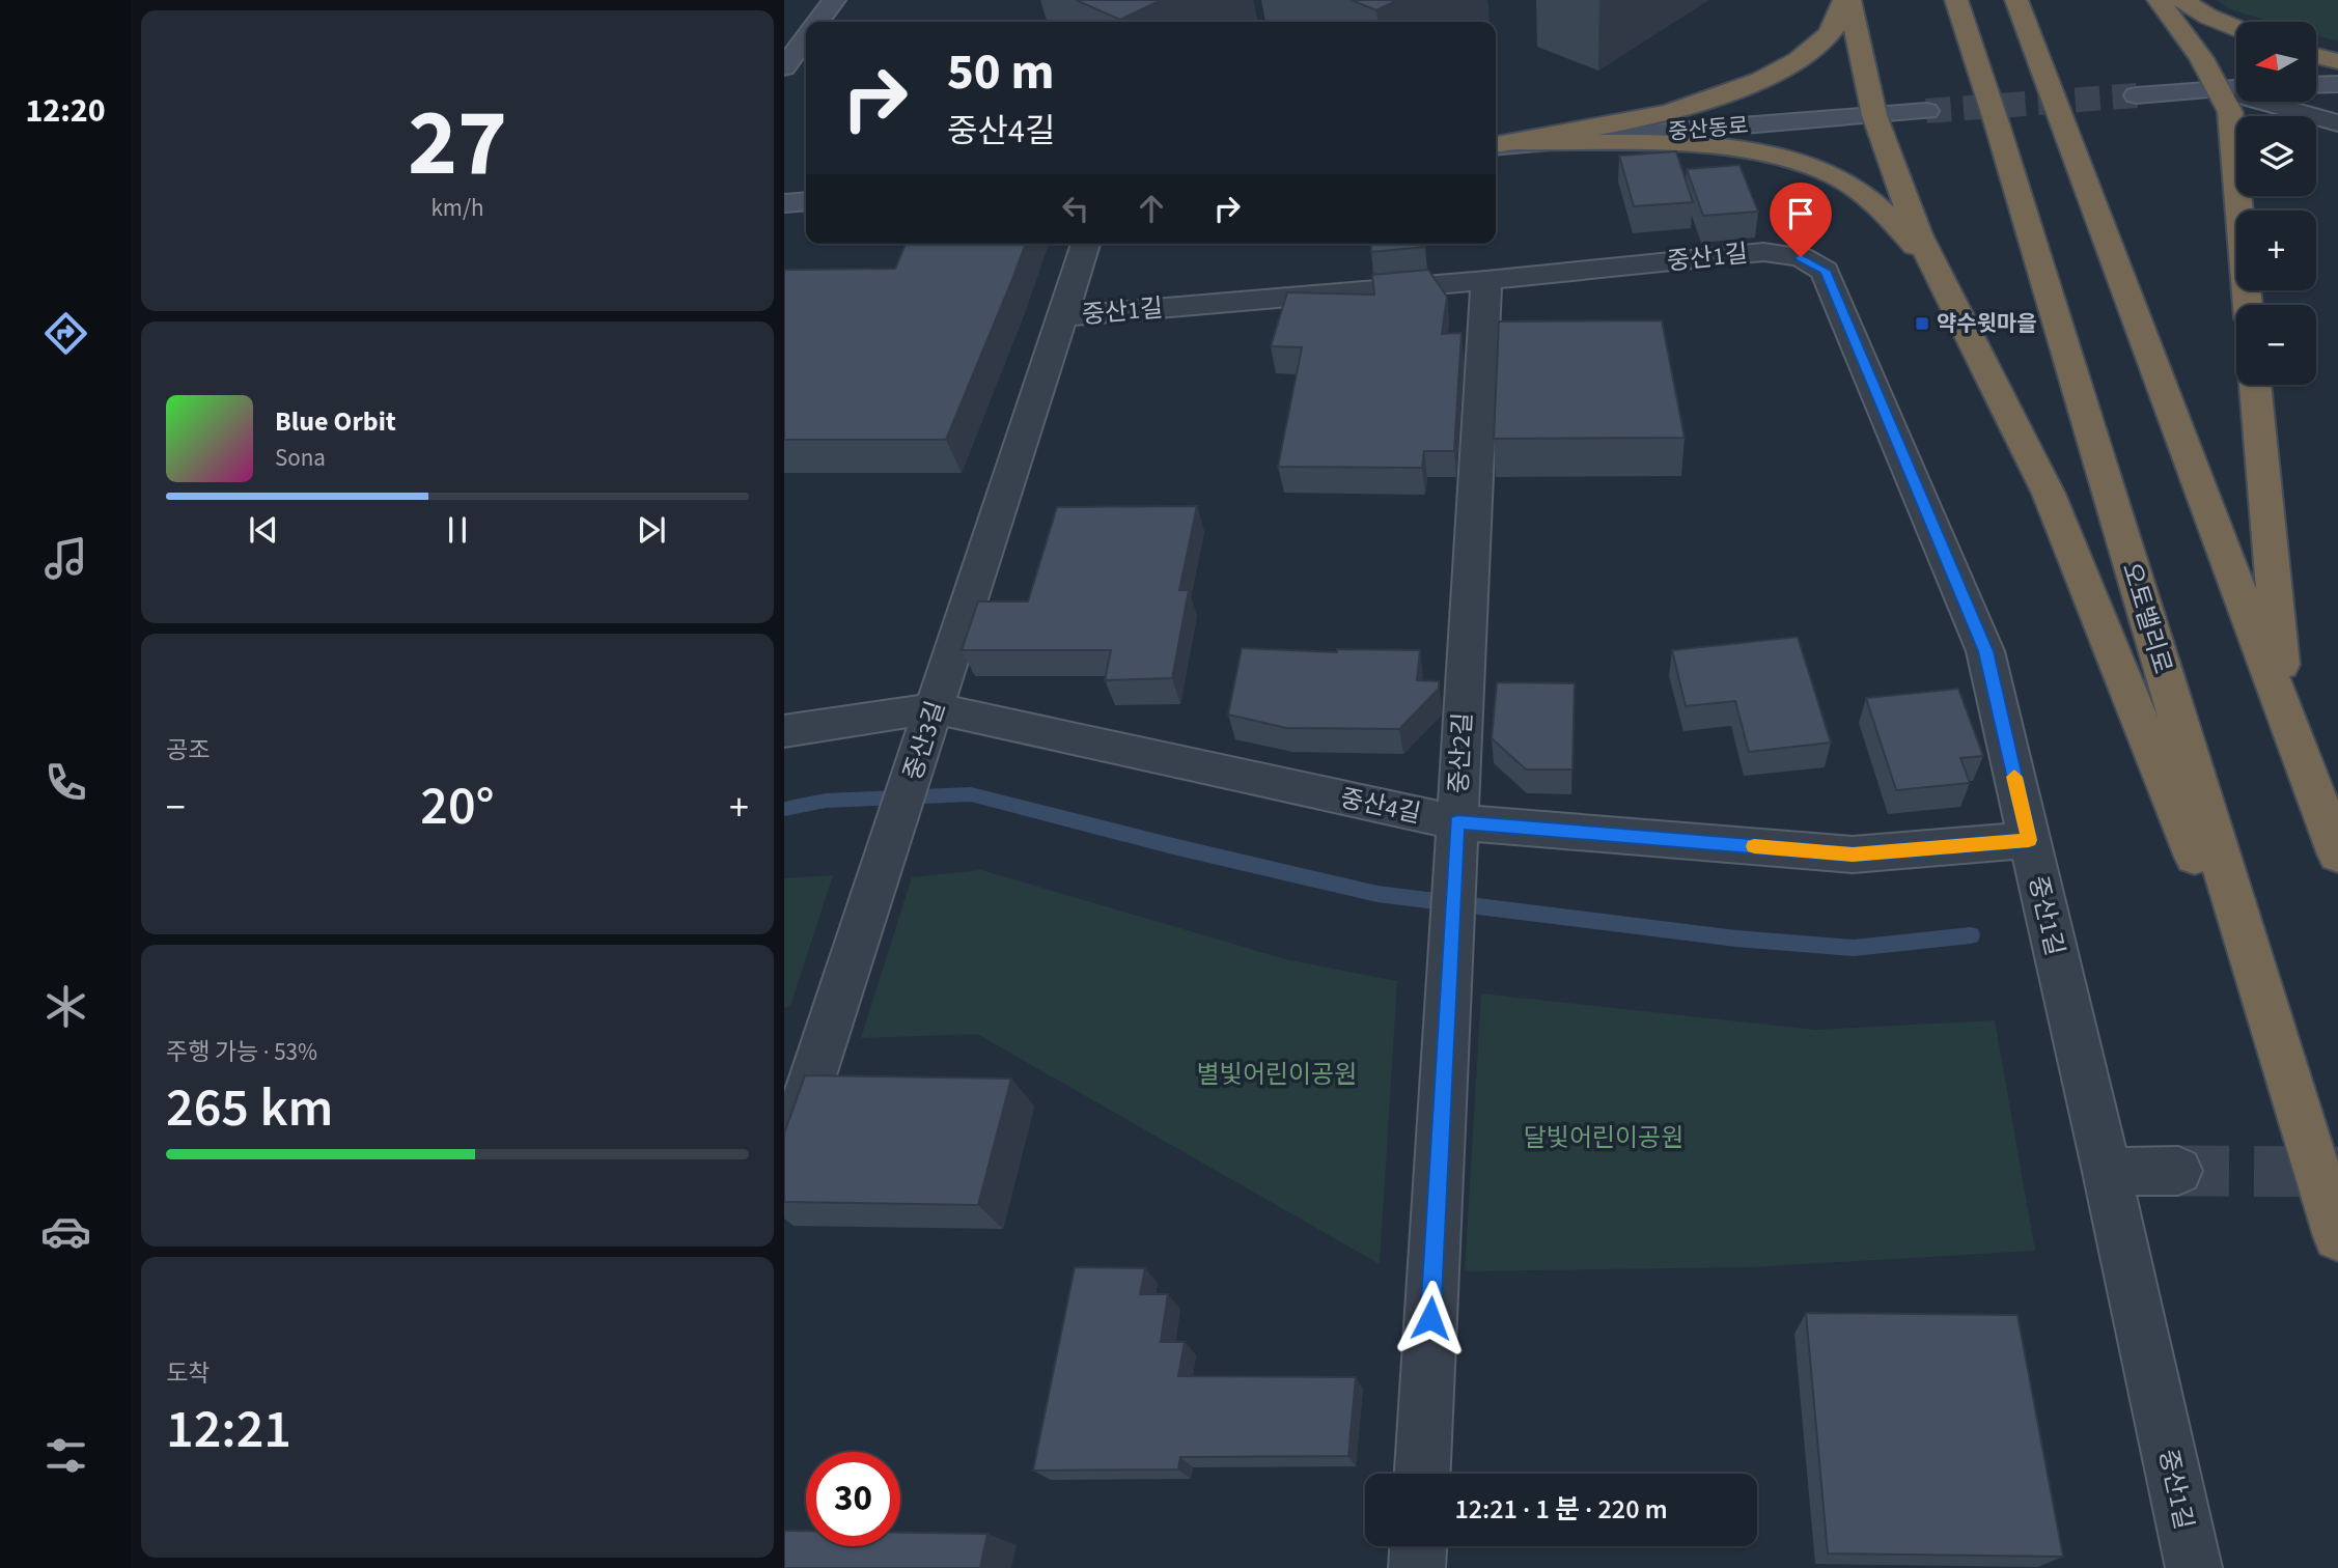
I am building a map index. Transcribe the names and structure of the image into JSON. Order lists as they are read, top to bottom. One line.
{"streets":{"highway":["오토밸리로"],"street":["중산동로","중산1길","중산3길","중산2길","중산4길"]},"crossings":[["중산1길","중산3길"],["중산1길","중산2길"],["중산1길","중산4길"],["중산3길","중산4길"],["중산2길","중산4길"]],"parks":["별빛어린이공원","달빛어린이공원"],"places":{"transit":["약수윗마을"]},"north":"left","page":{"tabs":"12:20","tile":[["27","km/h"],"공조",["주행 가능 · 53%","265 km"],["도착","12:21"]],"map_buttons":["+","−"],"turn":["50 m","중산4길"],"song":["Blue Orbit","Sona"],"heat":["−","20°","+"],"limit":"30","trip":"12:21 · 1 분 · 220 m"}}
